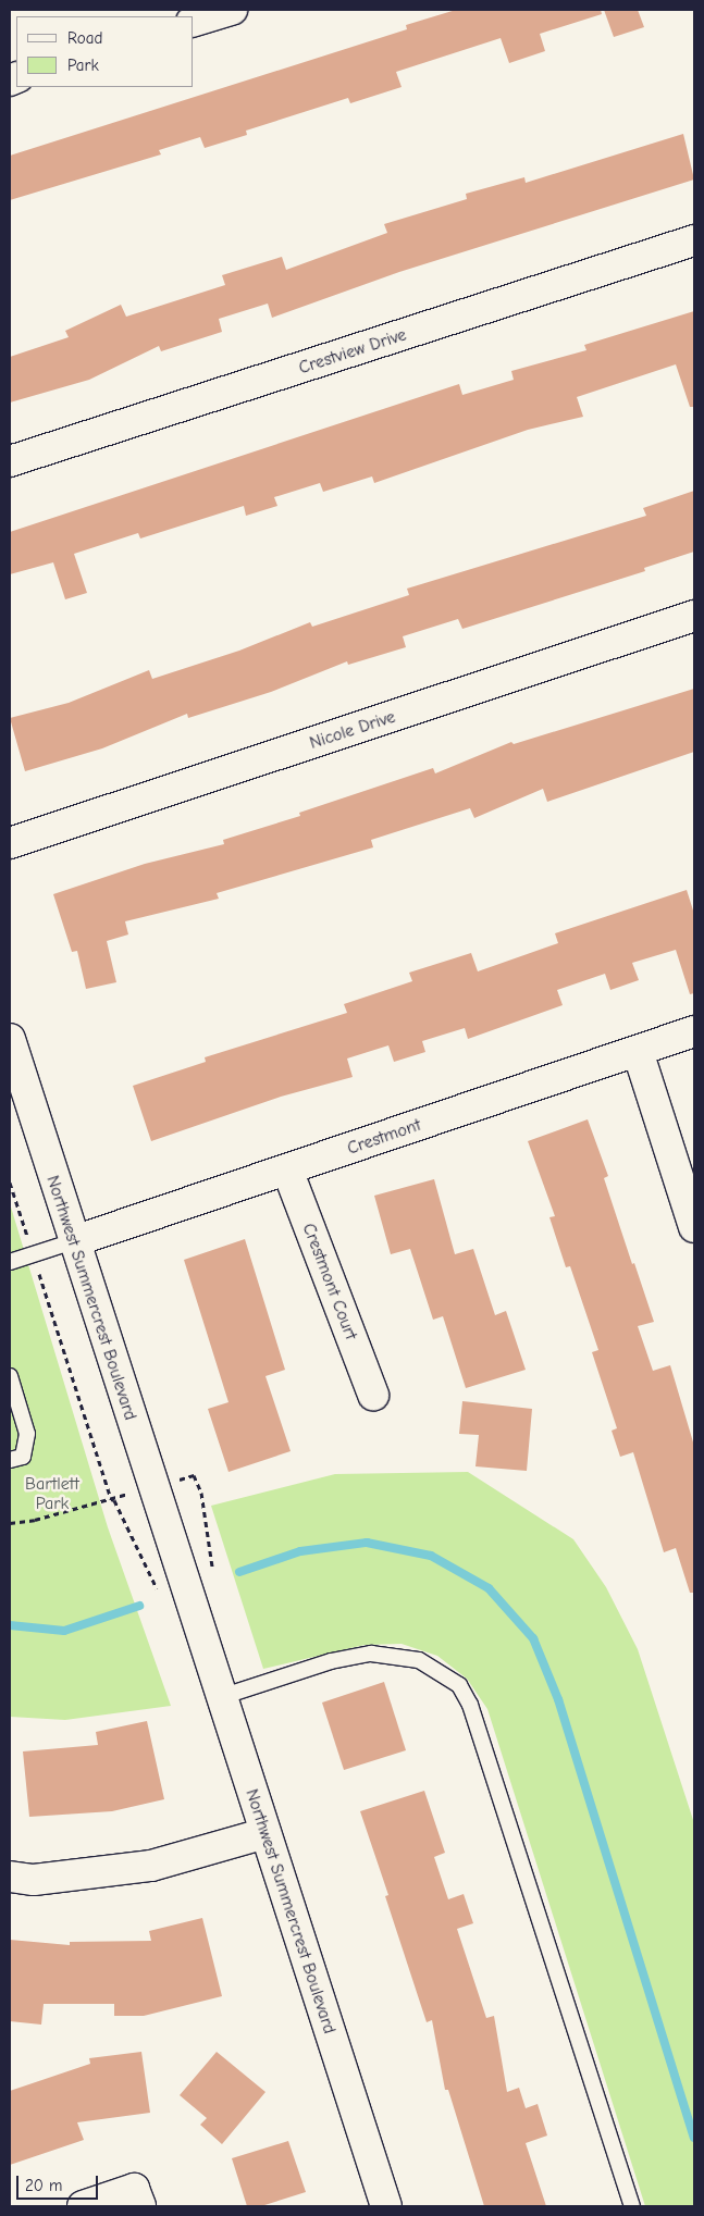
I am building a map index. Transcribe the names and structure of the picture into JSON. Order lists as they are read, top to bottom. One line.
{"streets":{"street":["Crestview Drive","Nicole Drive","Crestmont","Crestmont Court","Northwest Summercrest Boulevard"]},"crossings":[["Crestmont","Crestmont Court"],["Crestmont","Northwest Summercrest Boulevard"]],"parks":["Bartlett Park"],"legend":["Road","Park"],"scale_bar":"20 m"}
